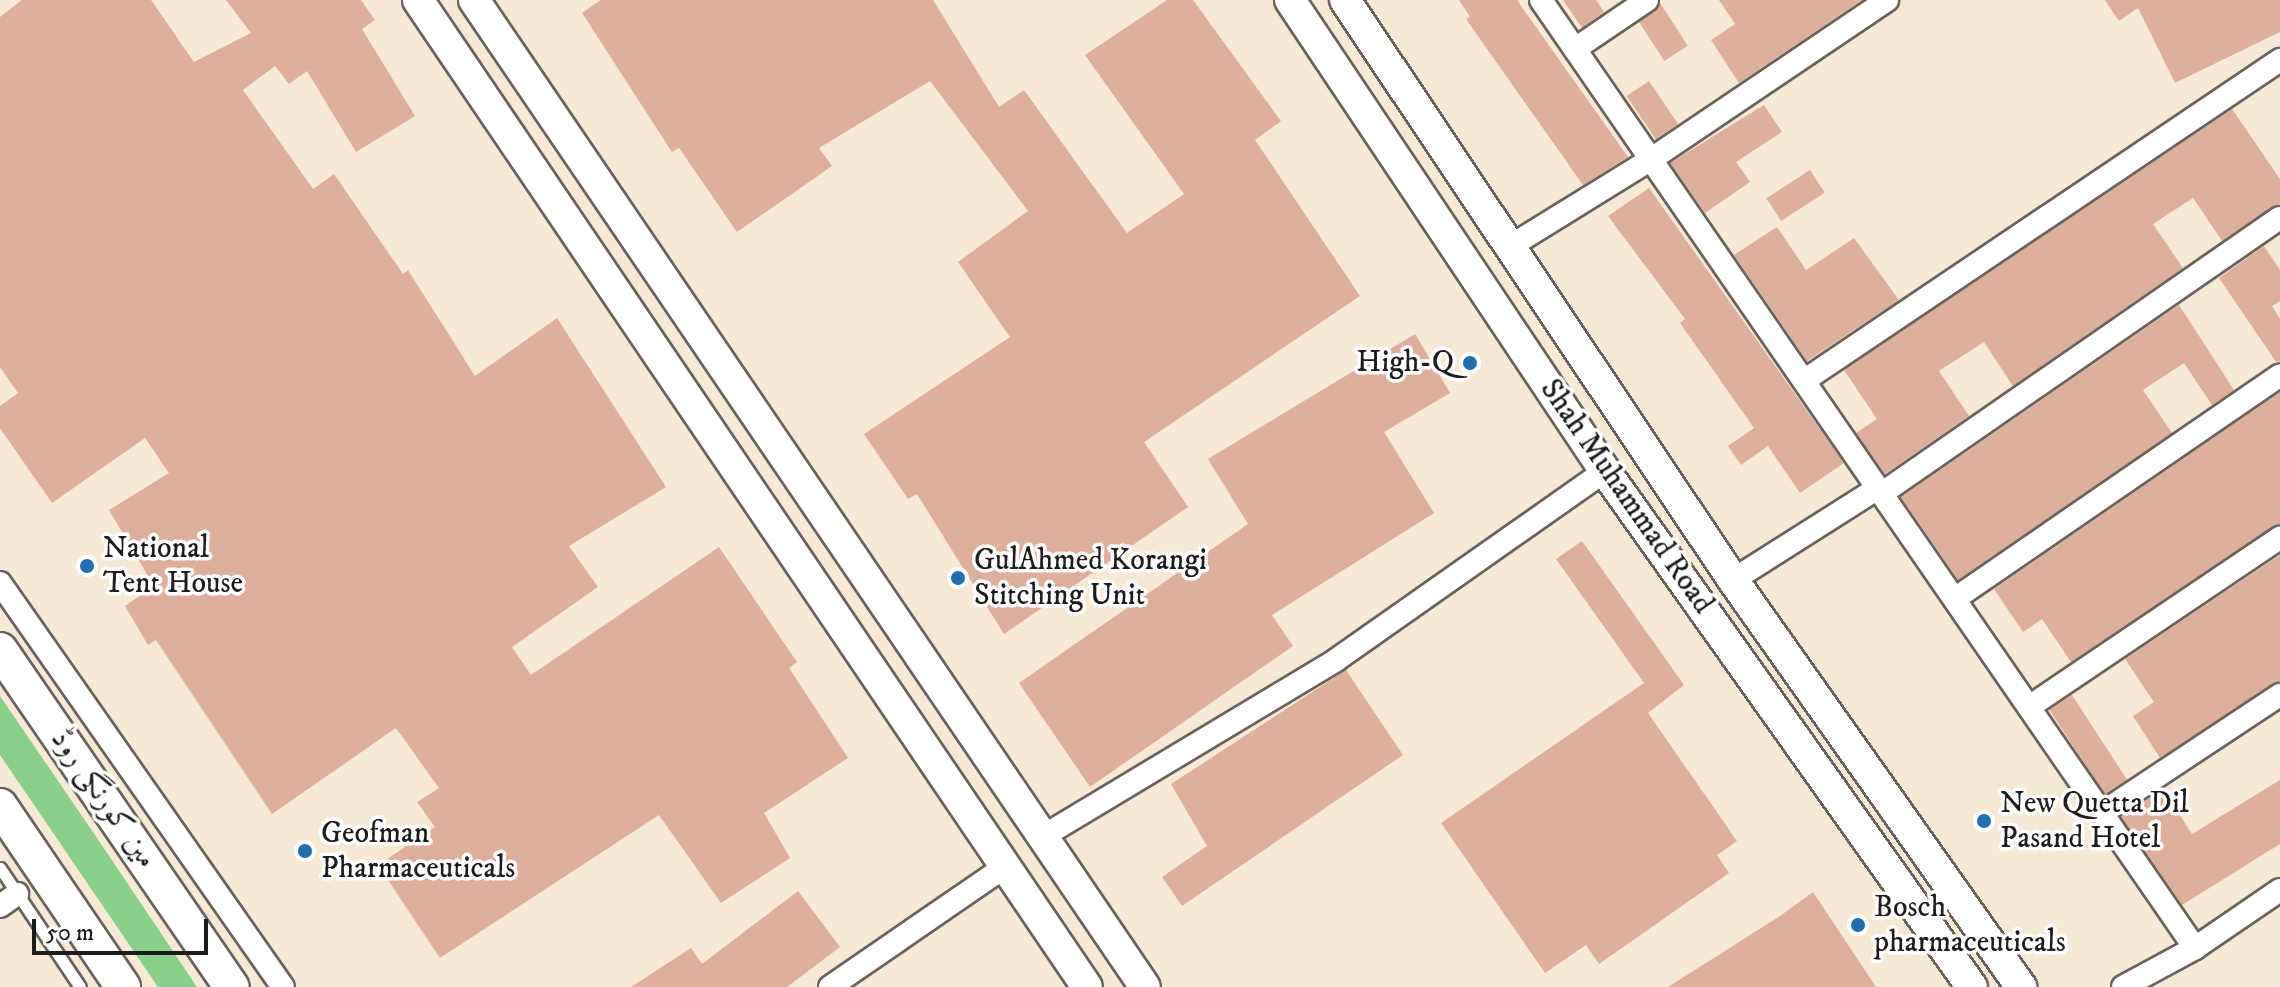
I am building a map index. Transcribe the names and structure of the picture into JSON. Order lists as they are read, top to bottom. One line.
{"streets":{"main road":["مین کورنگی روڈ"],"street":["Shah Muhammad Road"]},"places":["High-Q","National Tent House","GulAhmed Korangi Stitching Unit","New Quetta Dil Pasand Hotel","Geofman Pharmaceuticals","Bosch pharmaceuticals"],"scale_bar":"50 m"}
